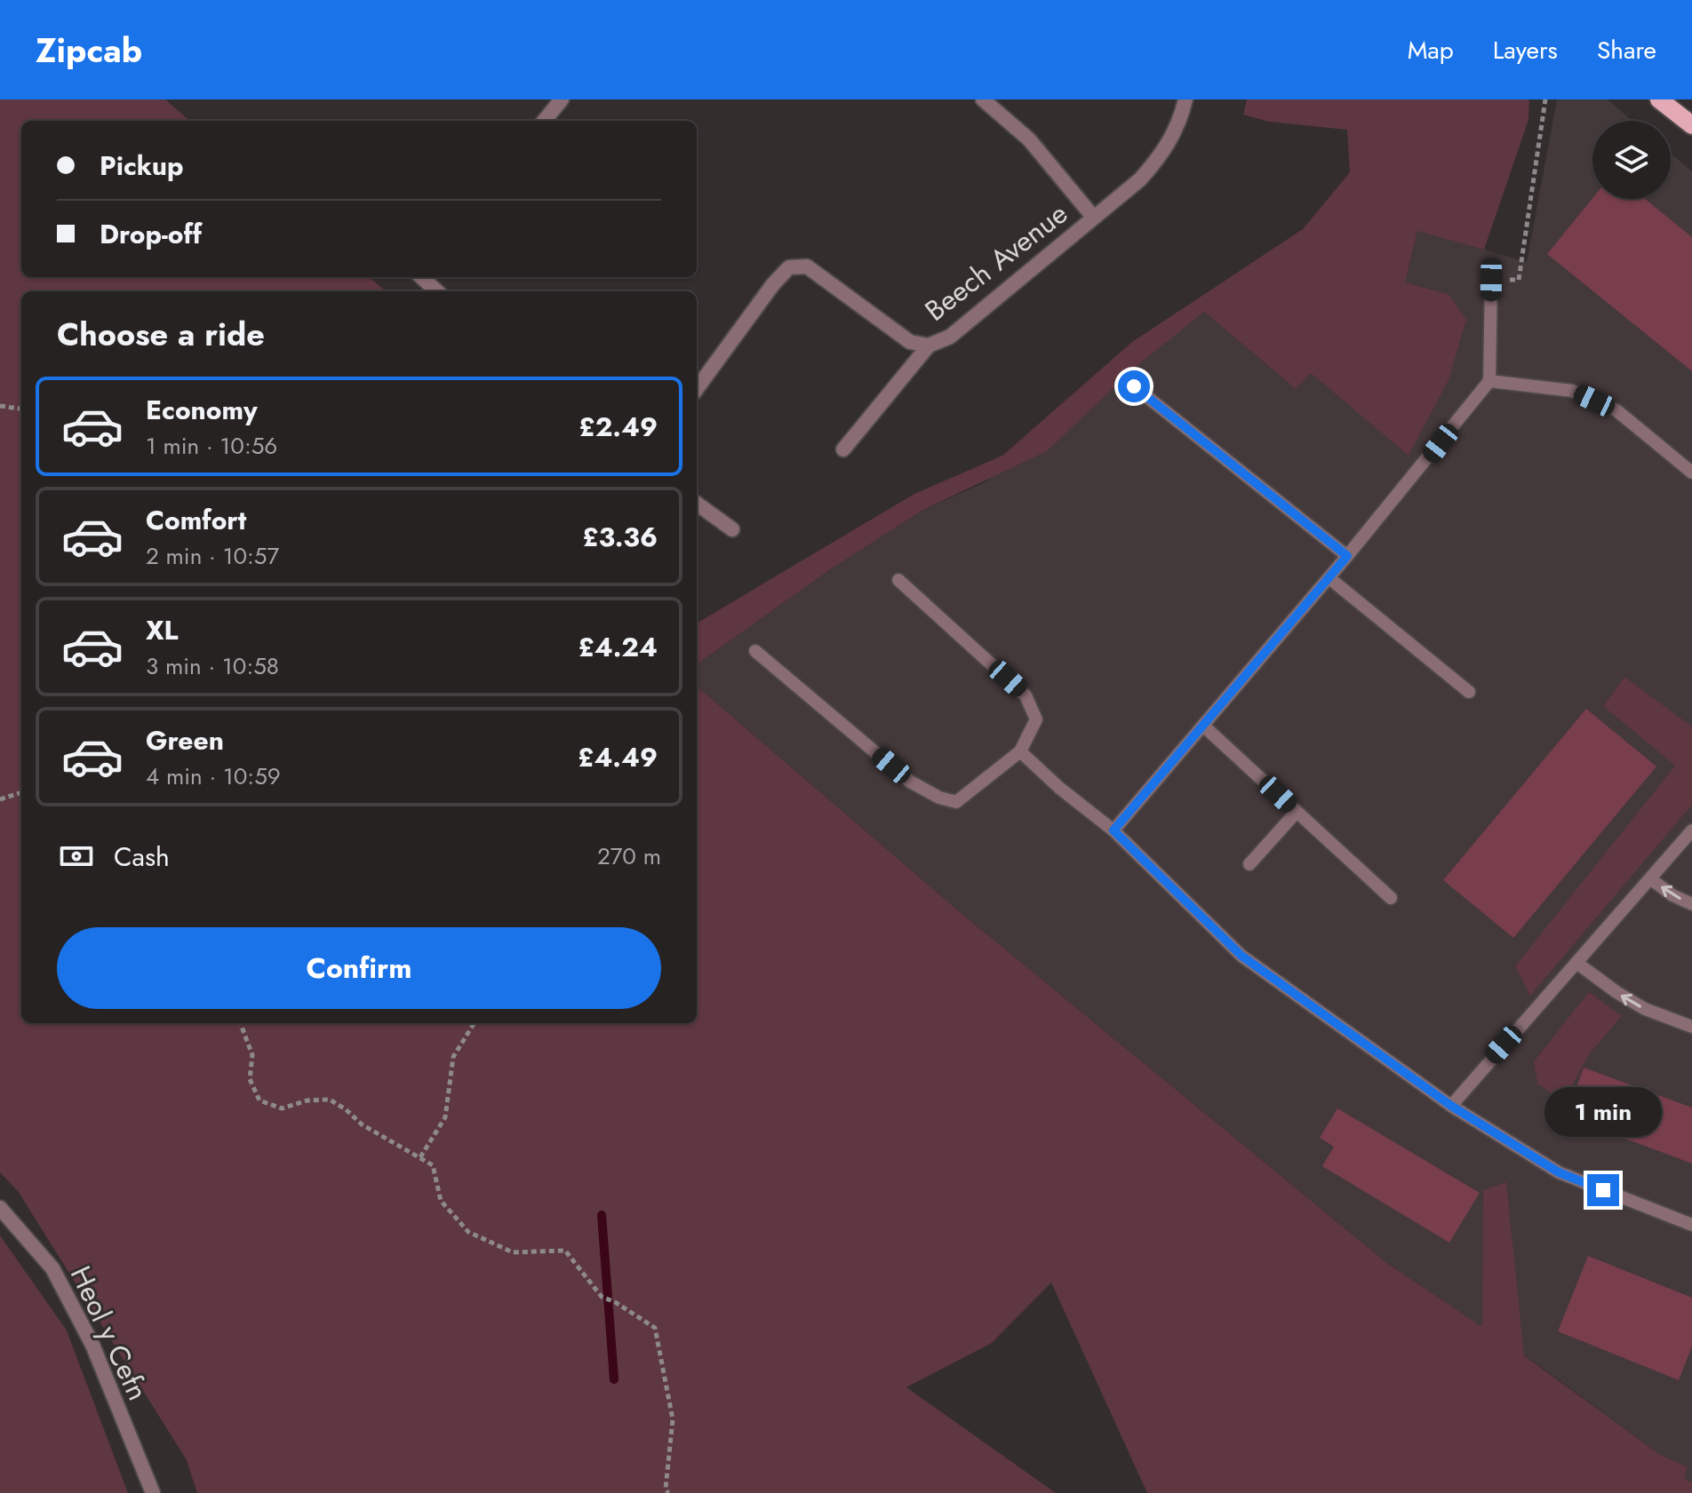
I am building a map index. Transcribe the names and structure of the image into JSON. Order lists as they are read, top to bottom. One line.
{"streets":{"street":["Beech Avenue","Heol y Cefn"]},"page":{"header":"Zipcab","nav":["Map","Layers","Share"],"banner":["Pickup","Drop-off"],"heading":"Choose a ride","list":[{"name":"Economy","note":"1 min · 10:56","value":"£2.49"},{"name":"Comfort","note":"2 min · 10:57","value":"£3.36"},{"name":"XL","note":"3 min · 10:58","value":"£4.24"},{"name":"Green","note":"4 min · 10:59","value":"£4.49"}],"pay":["Cash","270 m"],"buttons":"Confirm","bubble":"1 min"}}
